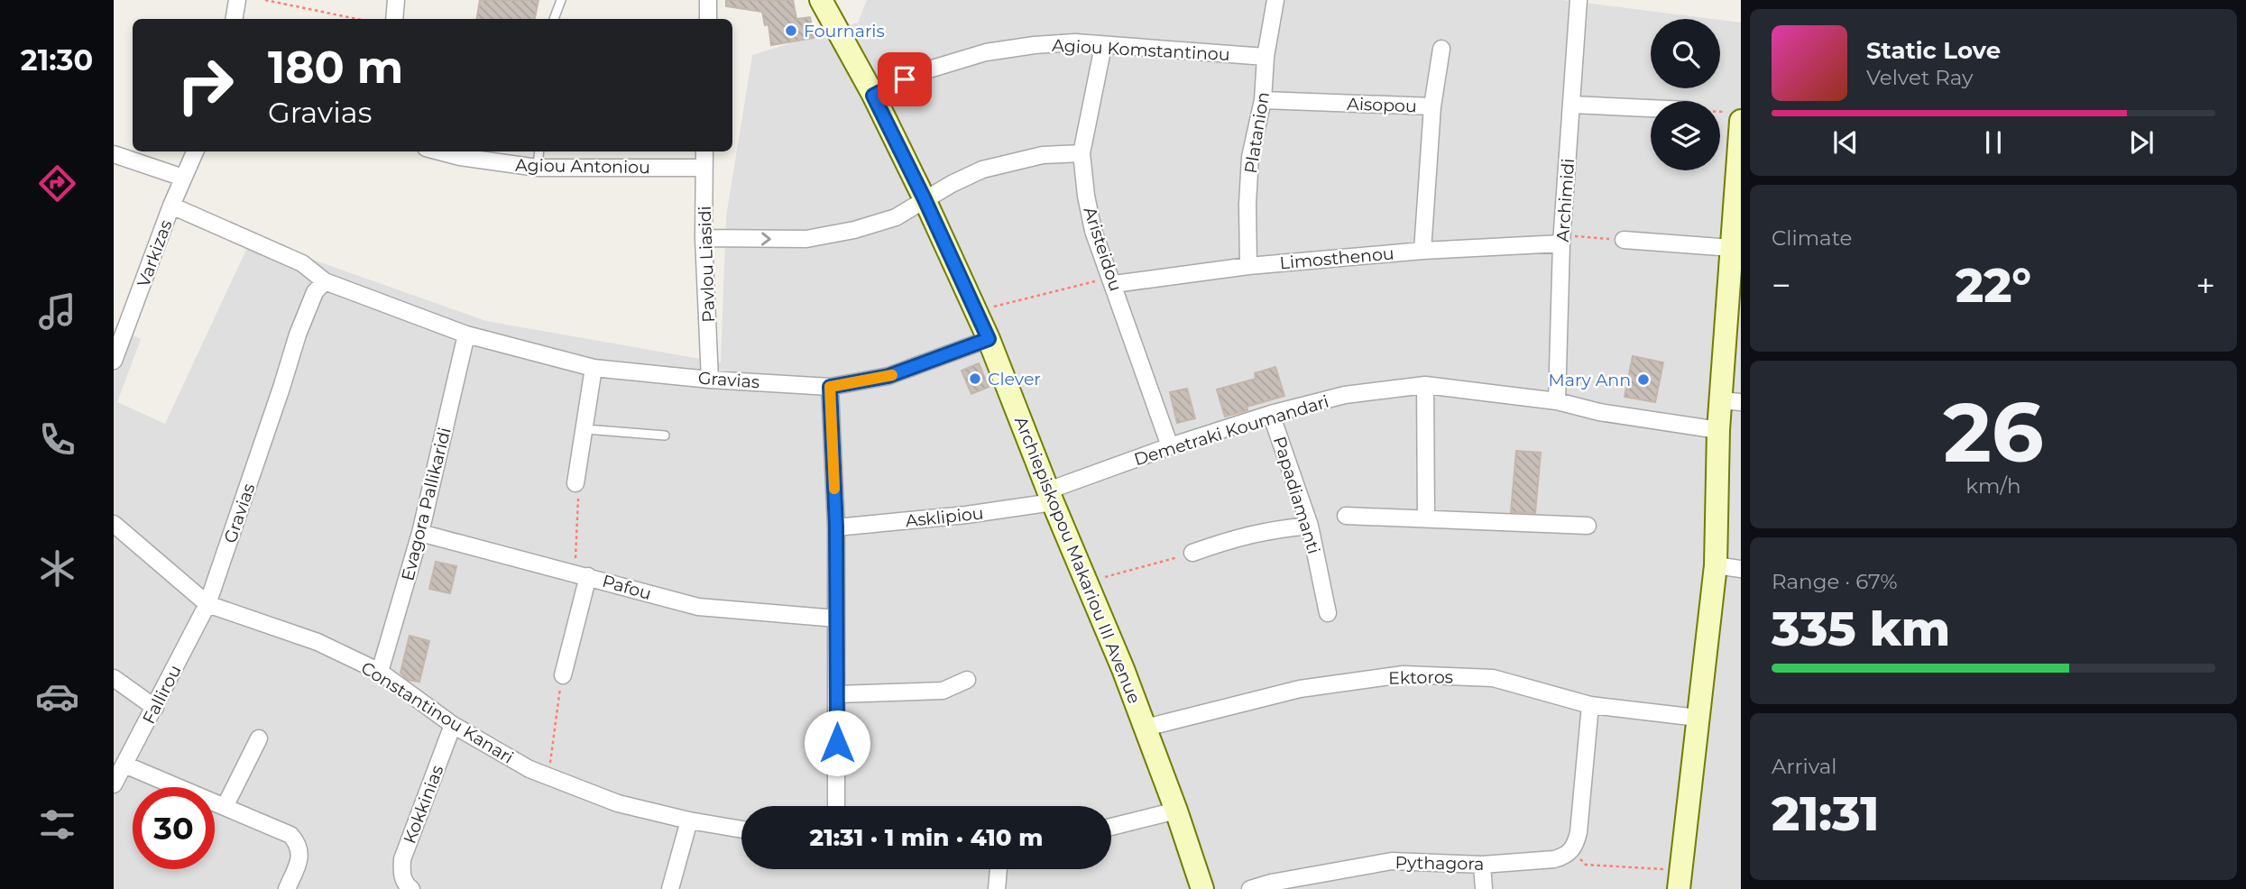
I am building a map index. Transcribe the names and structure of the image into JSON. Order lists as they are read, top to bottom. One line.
{"streets":{"main road":["Archiepiskopou Makariou III Avenue"],"street":["Agiou Komstantinou","Aisopou","Platanion","Agiou Antoniou","Archimidi","Aristeidou","Varkizas","Limosthenou","Pavlou Liasidi","Gravias","Demetraki Koumandari","Papadiamanti","Evagora Pallikaridi","Asklipiou","Pafou","Ektoros","Fallirou","Constantinou Kanari","Kokkinias","Pythagora"]},"crossings":[["Agiou Komstantinou","Platanion"],["Agiou Komstantinou","Aristeidou"],["Agiou Komstantinou","Archiepiskopou Makariou III Avenue"],["Aisopou","Platanion"],["Aisopou","Limosthenou"],["Platanion","Limosthenou"],["Agiou Antoniou","Pavlou Liasidi"],["Archimidi","Limosthenou"],["Archimidi","Demetraki Koumandari"],["Aristeidou","Limosthenou"],["Aristeidou","Demetraki Koumandari"],["Varkizas","Gravias"],["Pavlou Liasidi","Gravias"],["Gravias","Evagora Pallikaridi"],["Gravias","Archiepiskopou Makariou III Avenue"],["Gravias","Fallirou"],["Gravias","Constantinou Kanari"],["Demetraki Koumandari","Papadiamanti"],["Demetraki Koumandari","Asklipiou"],["Demetraki Koumandari","Archiepiskopou Makariou III Avenue"],["Evagora Pallikaridi","Pafou"],["Evagora Pallikaridi","Constantinou Kanari"],["Asklipiou","Archiepiskopou Makariou III Avenue"],["Archiepiskopou Makariou III Avenue","Ektoros"],["Fallirou","Constantinou Kanari"],["Constantinou Kanari","Kokkinias"]],"places":["Fournaris","Clever","Mary Ann"],"page":{"tabs":"21:30","turn":["180 m","Gravias"],"song":["Static Love","Velvet Ray"],"tile":["Climate",["26","km/h"],["Range · 67%","335 km"],["Arrival","21:31"]],"heat":["−","22°","+"],"limit":"30","trip":"21:31 · 1 min · 410 m"}}
